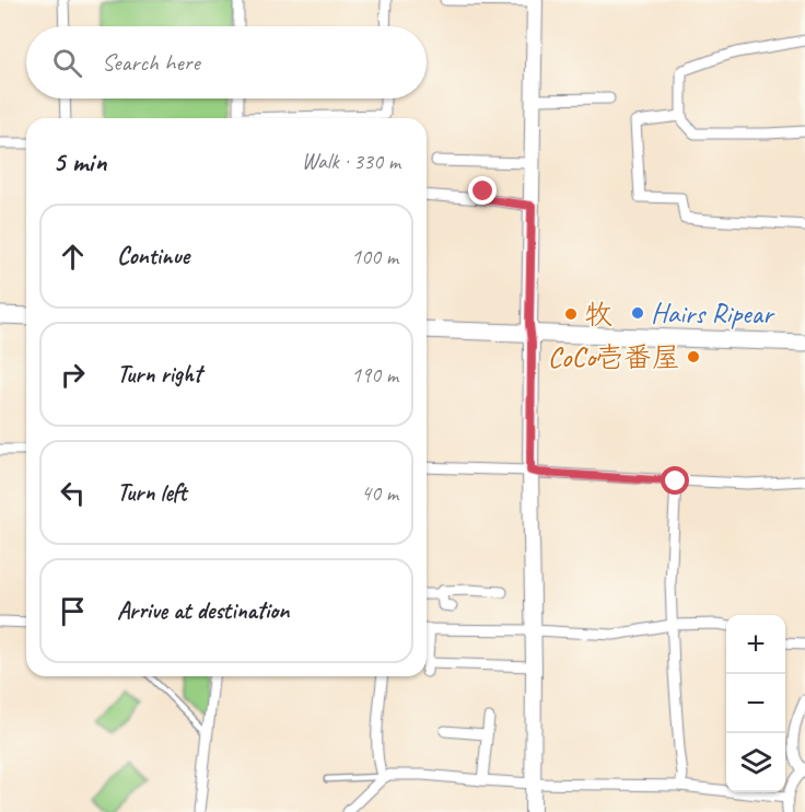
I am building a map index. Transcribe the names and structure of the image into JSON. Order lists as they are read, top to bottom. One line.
{"places":["Hairs Ripear","牧","CoCo壱番屋"],"page":{"search":"Search here","heading":["5 min","Walk · 330 m"],"list":[["Continue","100 m"],["Turn right","190 m"],["Turn left","40 m"],"Arrive at destination"],"map_buttons":["+","−"]}}
